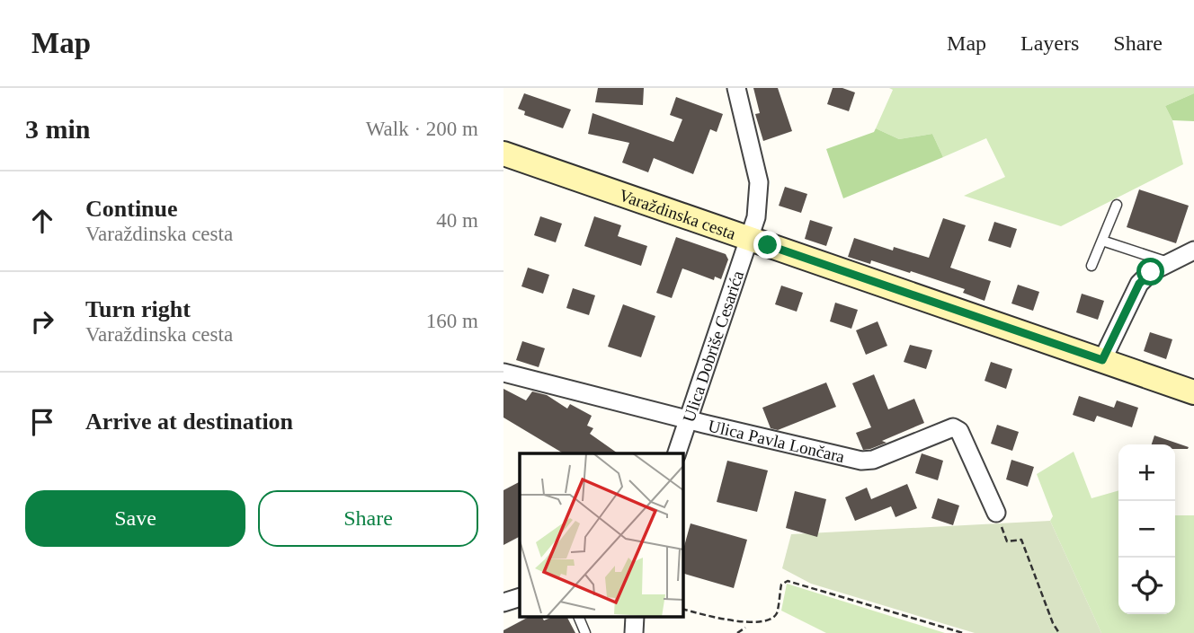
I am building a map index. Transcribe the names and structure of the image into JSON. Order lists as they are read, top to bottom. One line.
{"streets":{"main road":["Varaždinska cesta"],"street":["Ulica Dobriše Cesarića","Ulica Pavla Lončara"]},"crossings":[["Varaždinska cesta","Ulica Dobriše Cesarića"],["Ulica Dobriše Cesarića","Ulica Pavla Lončara"]],"page":{"header":"Map","nav":["Map","Layers","Share"],"heading":["3 min","Walk · 200 m"],"list":[["Continue","Varaždinska cesta","40 m"],["Turn right","Varaždinska cesta","160 m"],"Arrive at destination"],"map_buttons":["+","−"],"buttons":["Save","Share"]}}
